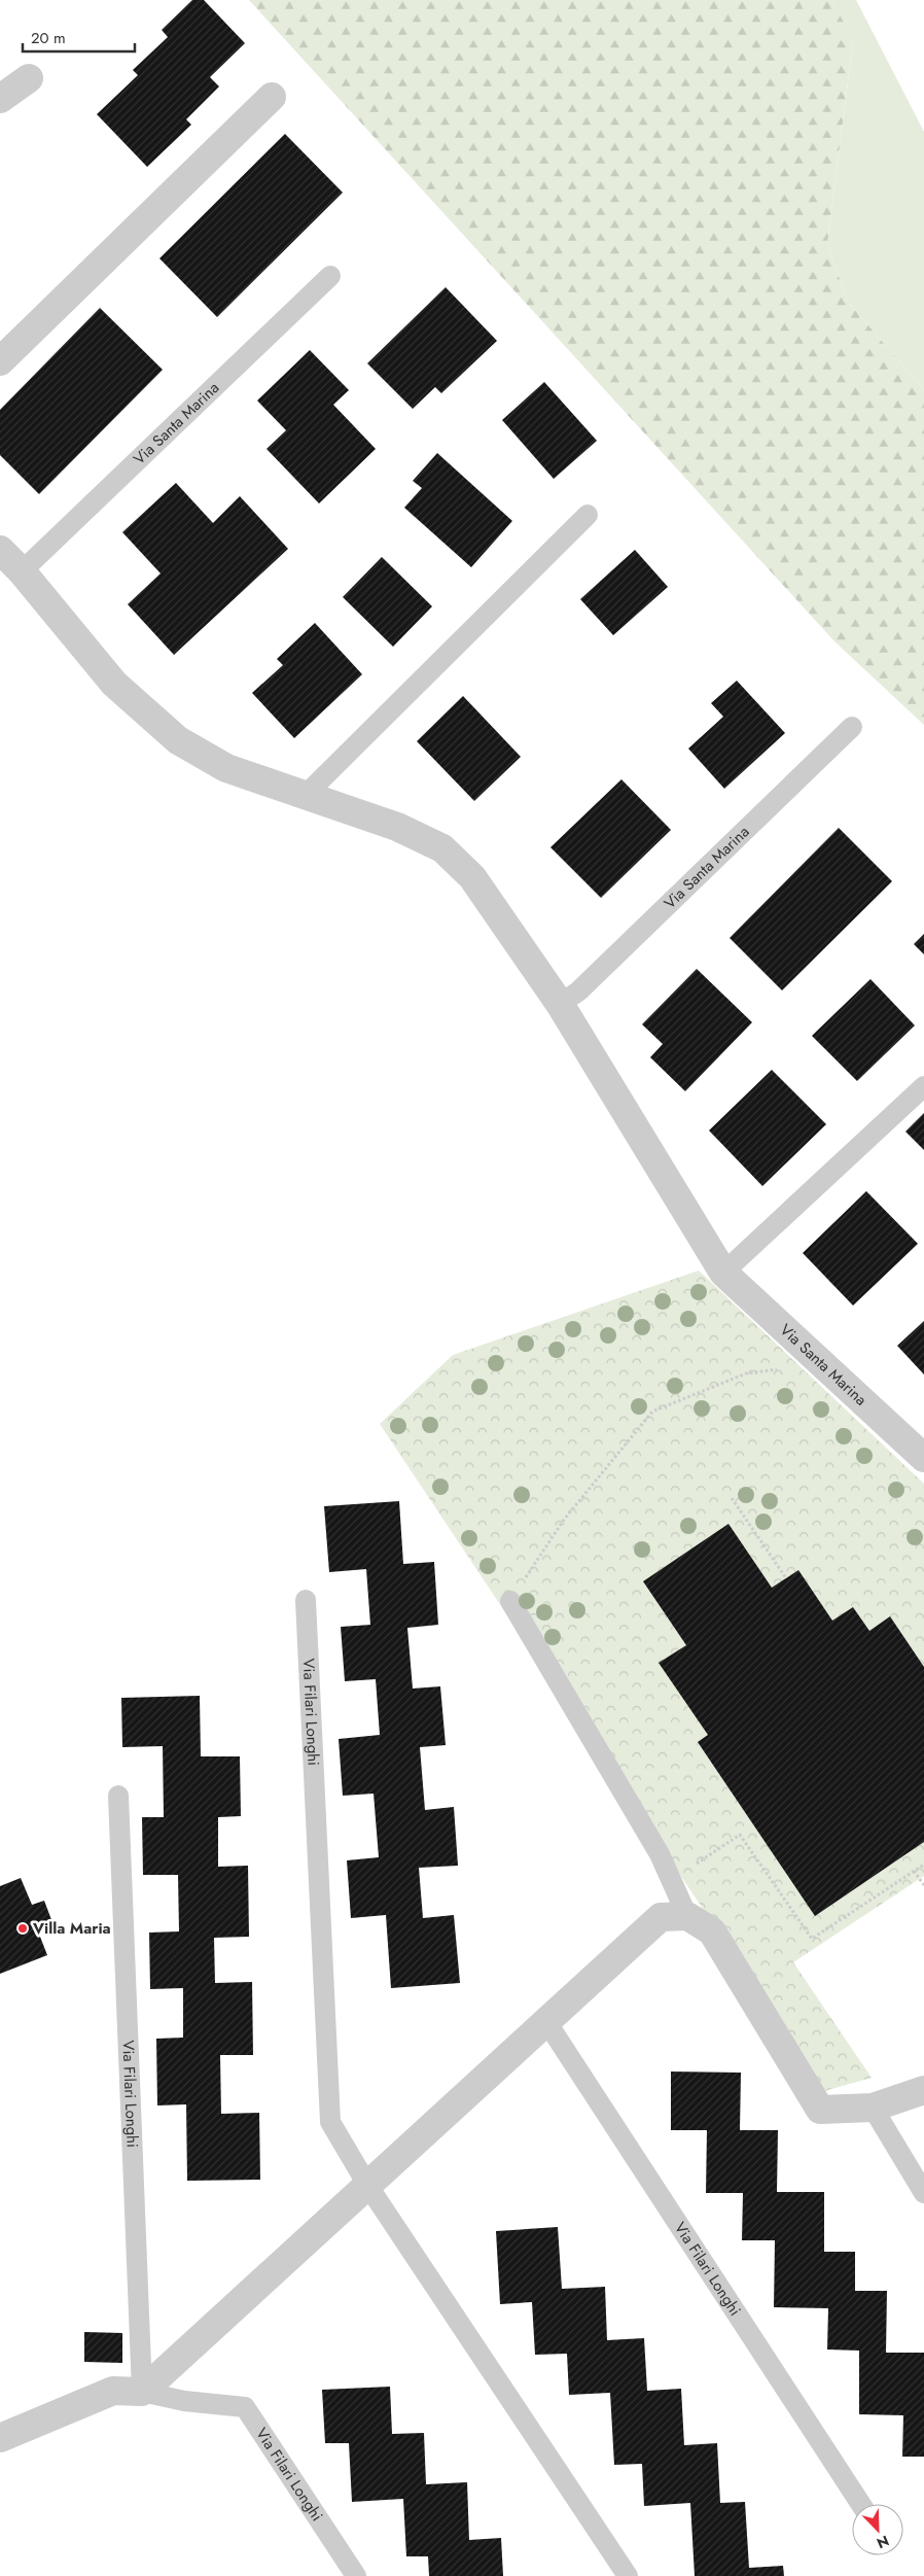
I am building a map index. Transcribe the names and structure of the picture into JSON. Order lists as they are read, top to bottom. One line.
{"streets":{"street":["Via Santa Marina","Via Filari Longhi"]},"places":["Villa Maria"],"scale_bar":"20 m","north":"bottom right"}
